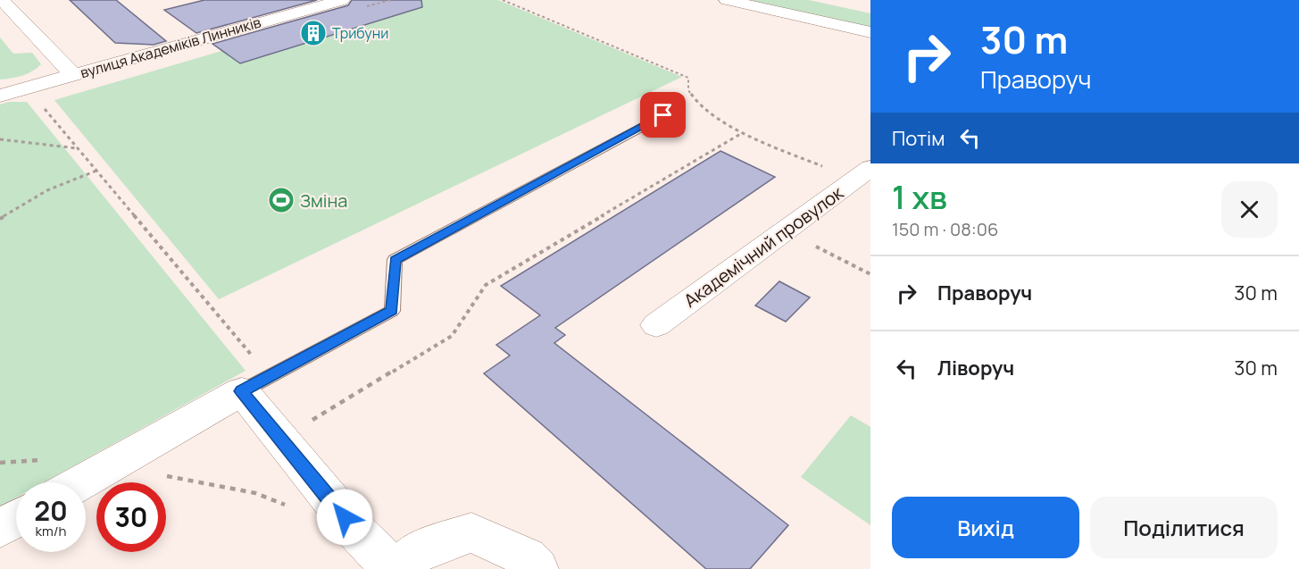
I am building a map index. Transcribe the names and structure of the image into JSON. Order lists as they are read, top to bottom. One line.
{"streets":{"street":["вулиця Академіків Линників","Академічний провулок"]},"places":{"building":["Трибуни"],"sports":["Зміна"]},"page":{"turn":["30 m","Праворуч"],"then":"Потім","heading":["1 хв","150 m · 08:06"],"list":[{"name":"Праворуч","value":"30 m"},{"name":"Ліворуч","value":"30 m"}],"speed":"20 km/h","limit":"30","buttons":["Вихід","Поділитися"]}}
